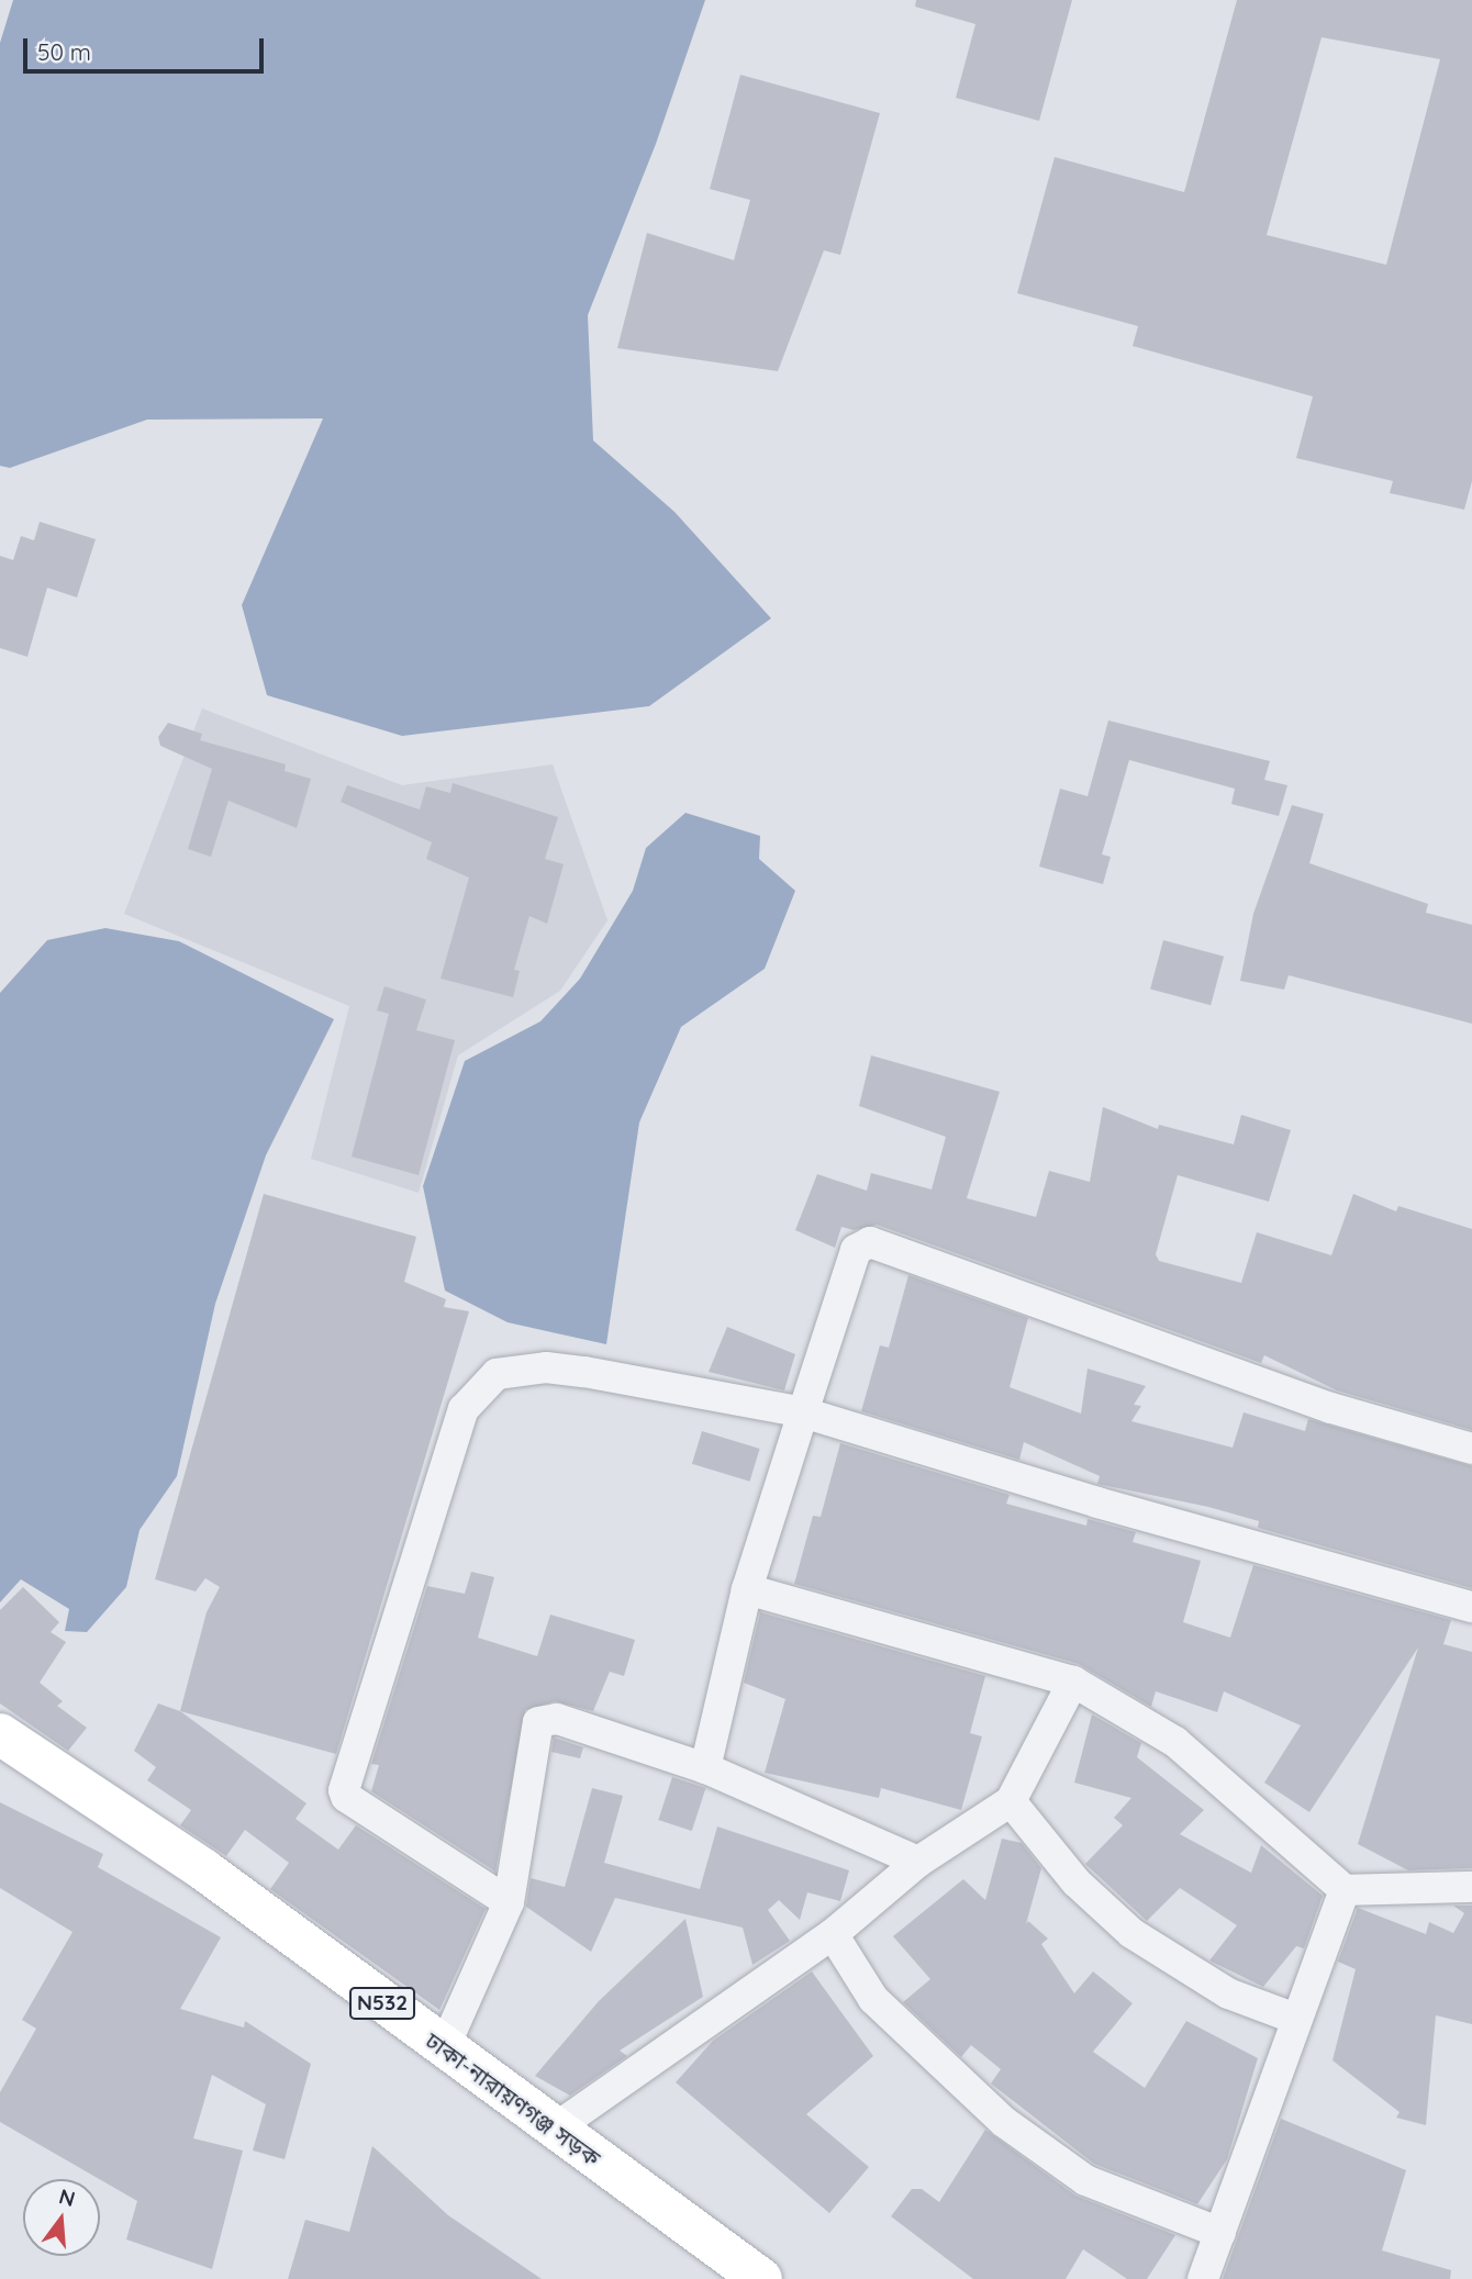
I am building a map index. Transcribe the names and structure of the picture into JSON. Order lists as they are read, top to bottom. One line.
{"streets":{"highway":["N532","ঢাকা-নারায়ণগঞ্জ সড়ক"]},"scale_bar":"50 m","north":"top"}
